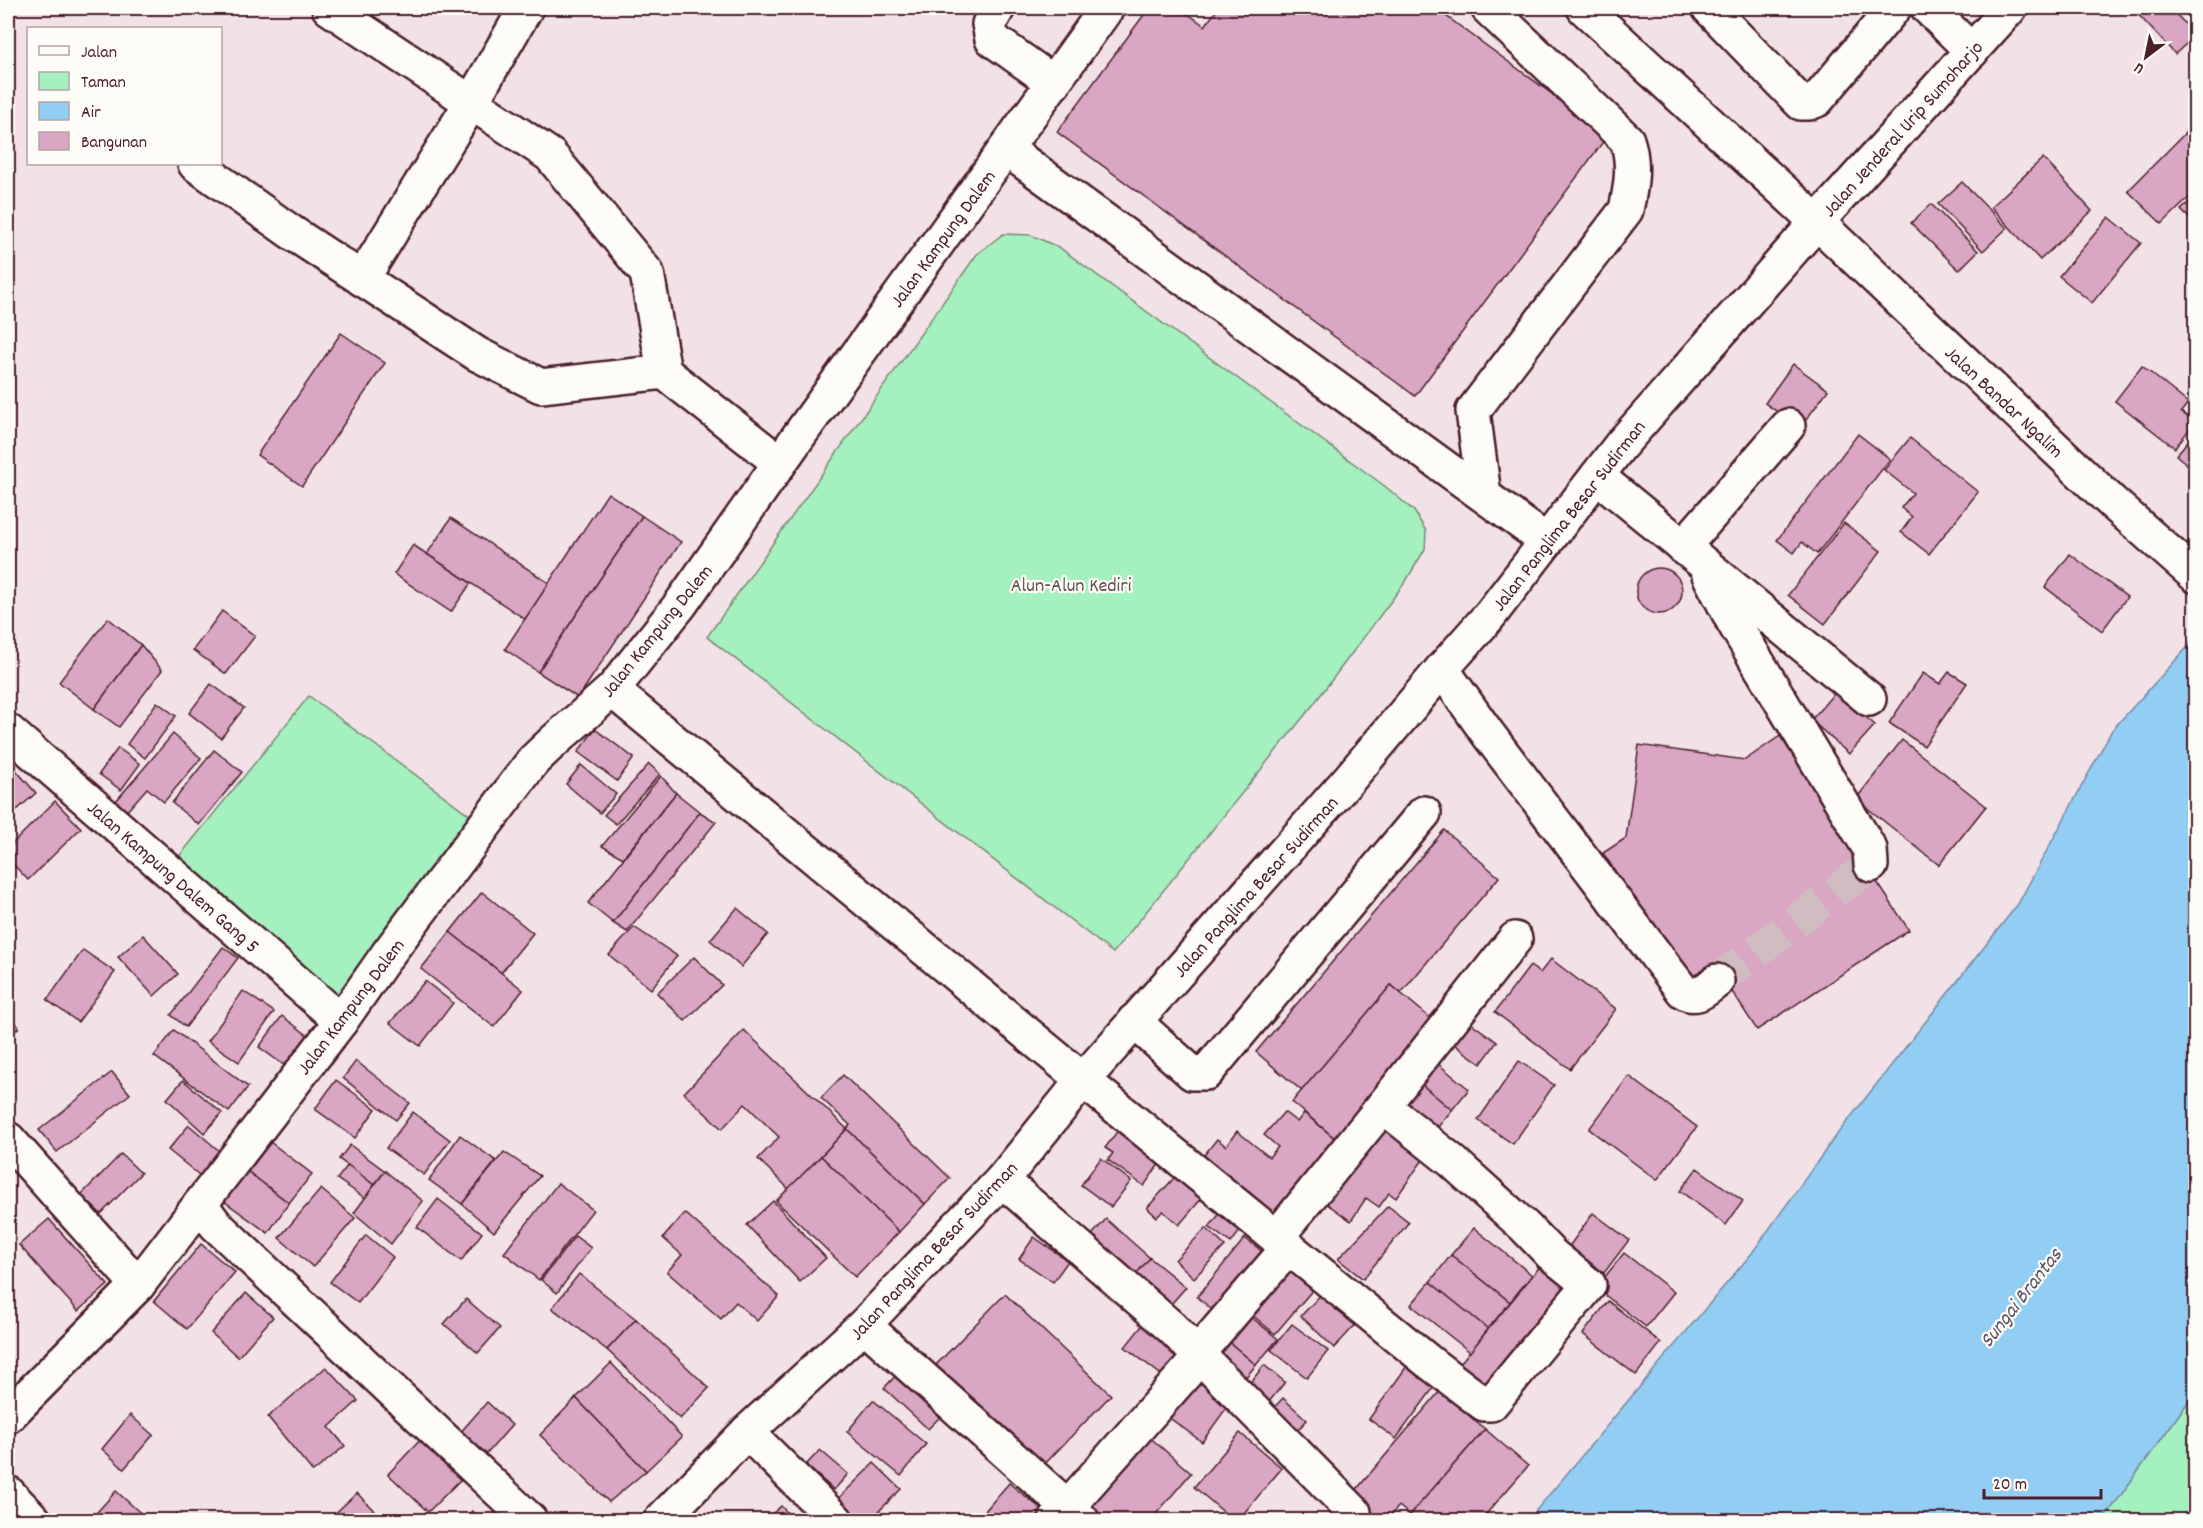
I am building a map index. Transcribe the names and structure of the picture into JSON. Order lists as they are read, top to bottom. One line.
{"streets":{"main road":["Jalan Jenderal Urip Sumoharjo","Jalan Kampung Dalem","Jalan Bandar Ngalim","Jalan Panglima Besar Sudirman","Jalan Kampung Dalem Gang 5"]},"crossings":[["Jalan Jenderal Urip Sumoharjo","Jalan Bandar Ngalim"],["Jalan Jenderal Urip Sumoharjo","Jalan Panglima Besar Sudirman"],["Jalan Kampung Dalem","Jalan Kampung Dalem Gang 5"],["Jalan Bandar Ngalim","Jalan Panglima Besar Sudirman"]],"water":["Sungai Brantas"],"parks":["Alun-Alun Kediri"],"legend":["Jalan","Taman","Air","Bangunan"],"scale_bar":"20 m","north":"bottom left"}
